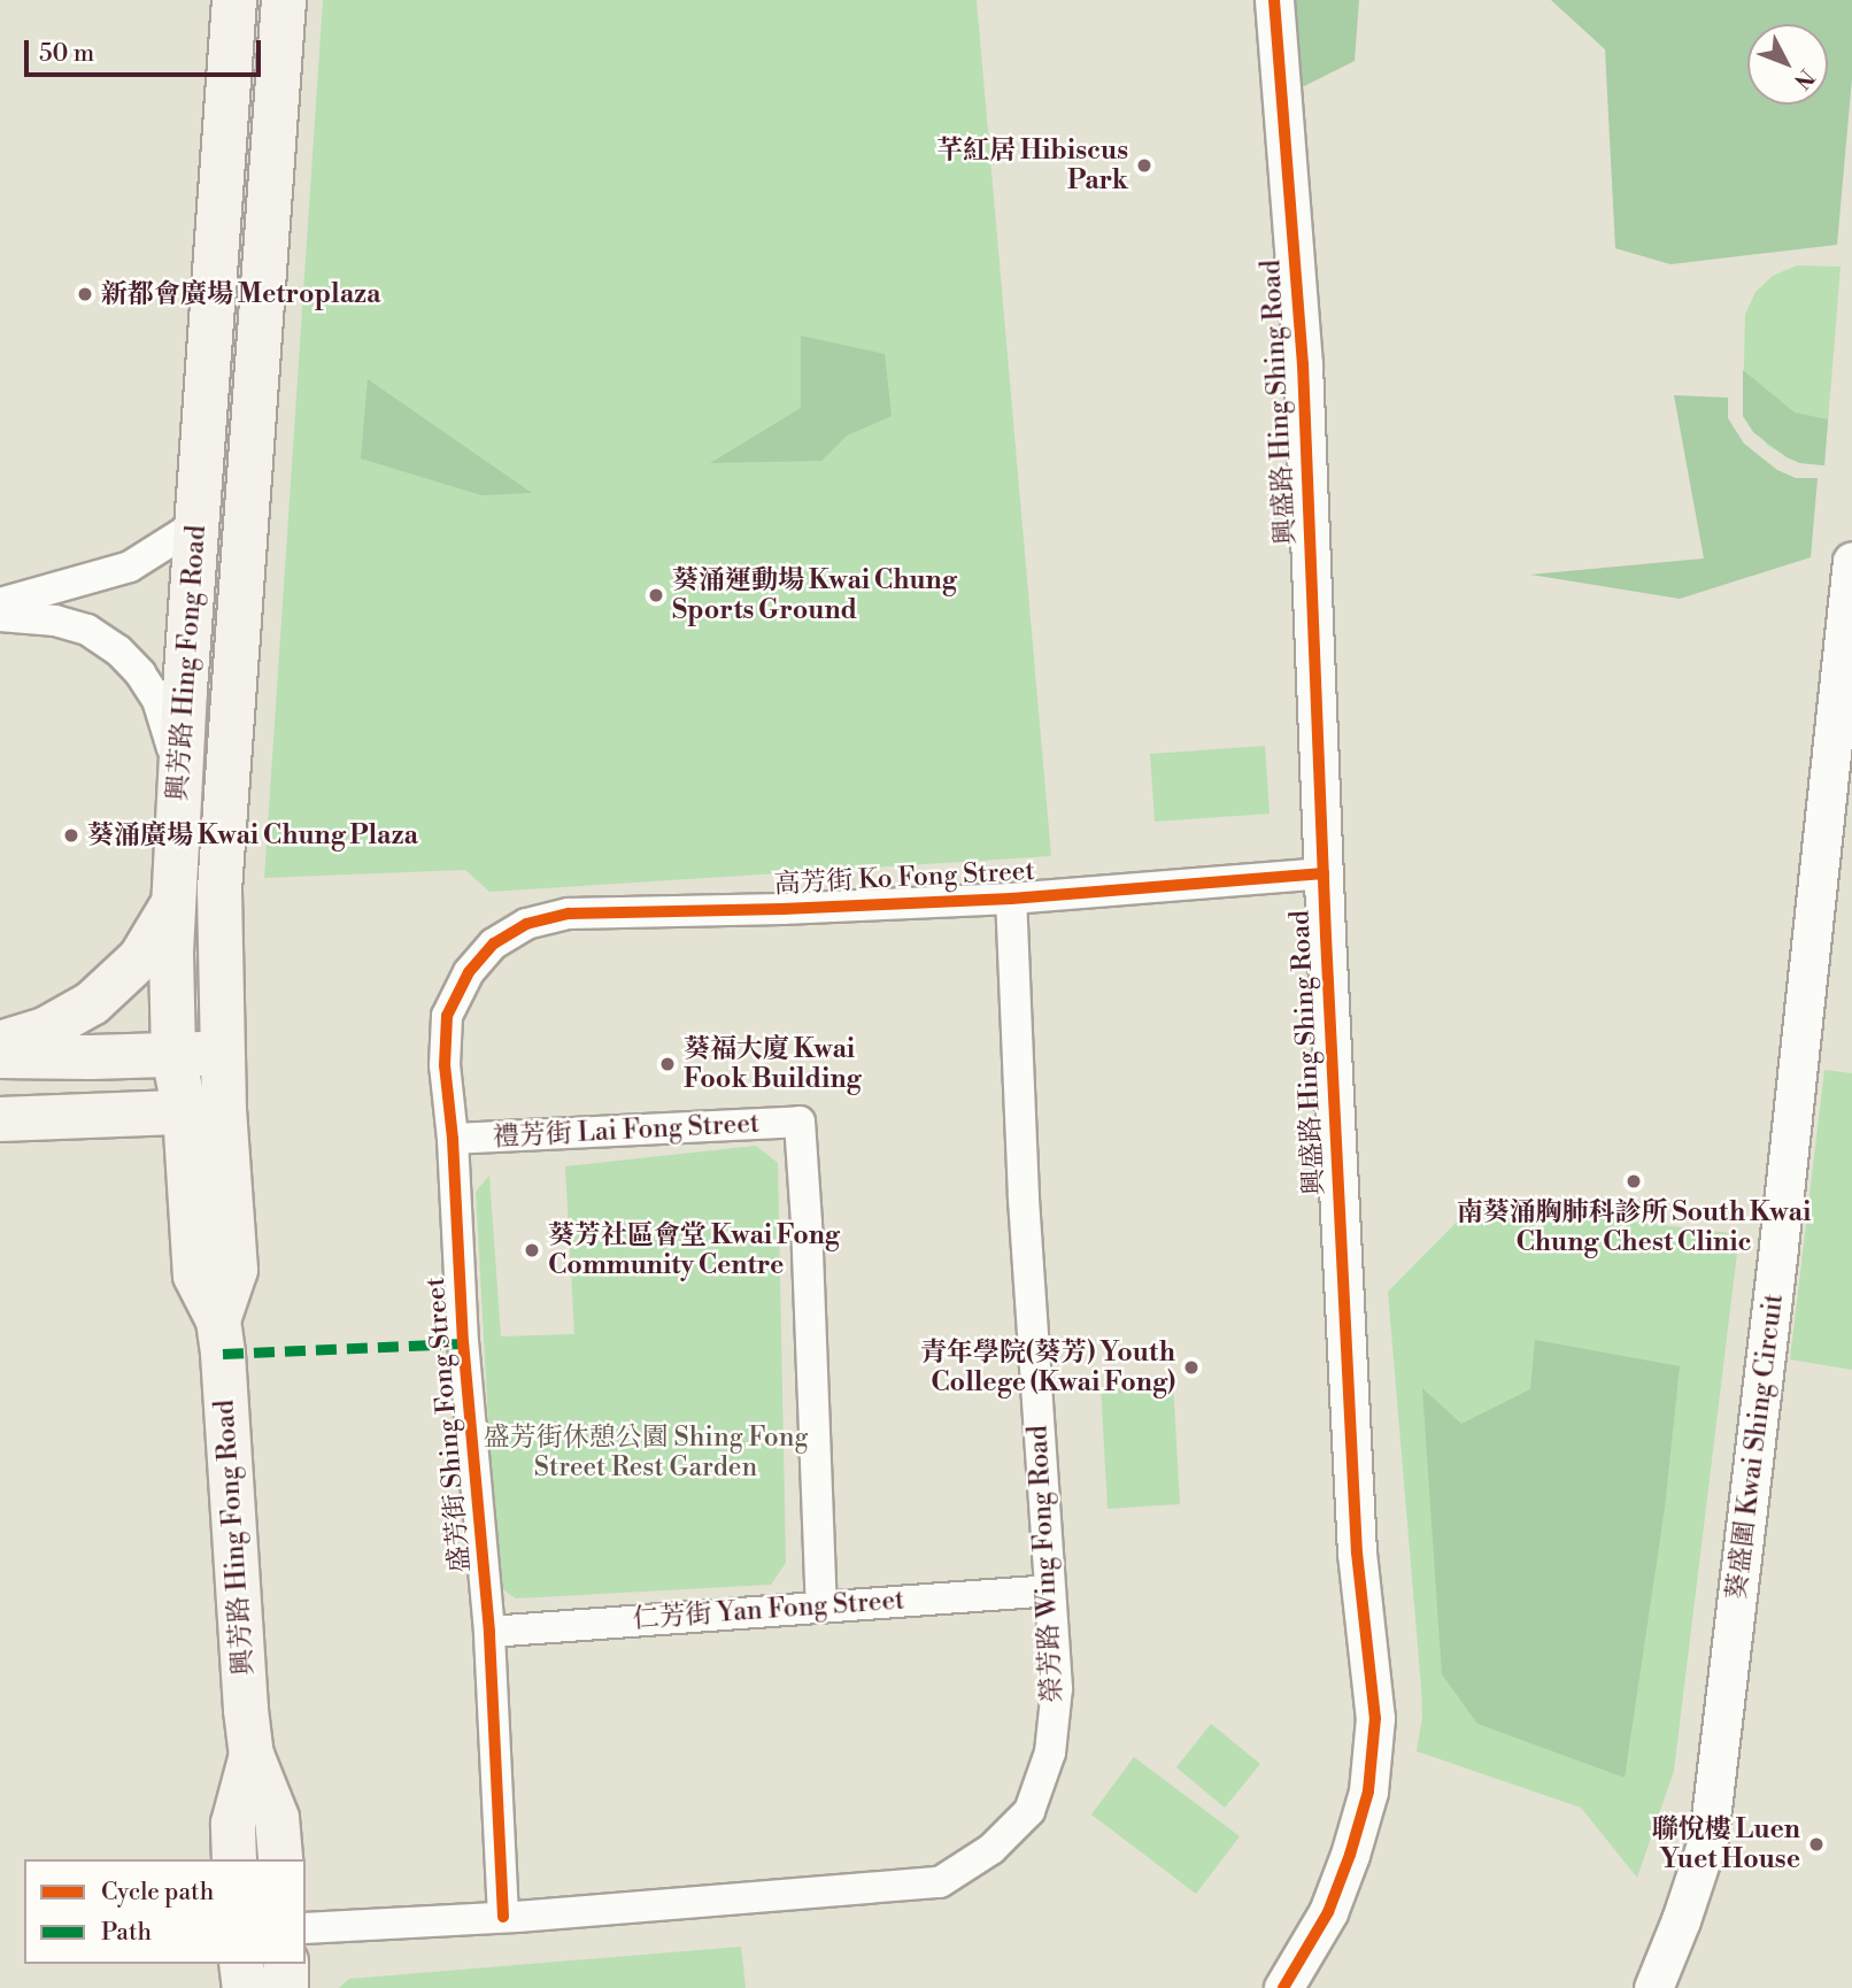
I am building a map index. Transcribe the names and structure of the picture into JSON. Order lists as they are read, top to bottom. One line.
{"streets":{"main road":["興芳路 Hing Fong Road"],"street":["興盛路 Hing Shing Road","高芳街 Ko Fong Street","禮芳街 Lai Fong Street","盛芳街 Shing Fong Street","葵盛圍 Kwai Shing Circuit","榮芳路 Wing Fong Road","仁芳街 Yan Fong Street"]},"crossings":[["興盛路 Hing Shing Road","高芳街 Ko Fong Street"],["高芳街 Ko Fong Street","盛芳街 Shing Fong Street"],["高芳街 Ko Fong Street","榮芳路 Wing Fong Road"],["禮芳街 Lai Fong Street","盛芳街 Shing Fong Street"],["禮芳街 Lai Fong Street","仁芳街 Yan Fong Street"],["盛芳街 Shing Fong Street","榮芳路 Wing Fong Road"],["盛芳街 Shing Fong Street","仁芳街 Yan Fong Street"],["榮芳路 Wing Fong Road","仁芳街 Yan Fong Street"]],"parks":["盛芳街休憩公園 Shing Fong Street Rest Garden"],"places":["芊紅居 Hibiscus Park","新都會廣場 Metroplaza","葵涌運動場 Kwai Chung Sports Ground","葵涌廣場 Kwai Chung Plaza","葵福大廈 Kwai Fook Building","南葵涌胸肺科診所 South Kwai Chung Chest Clinic","葵芳社區會堂 Kwai Fong Community Centre","青年學院(葵芳) Youth College (Kwai Fong)","聯悅樓 Luen Yuet House"],"legend":["Cycle path","Path"],"scale_bar":"50 m","north":"bottom right"}
